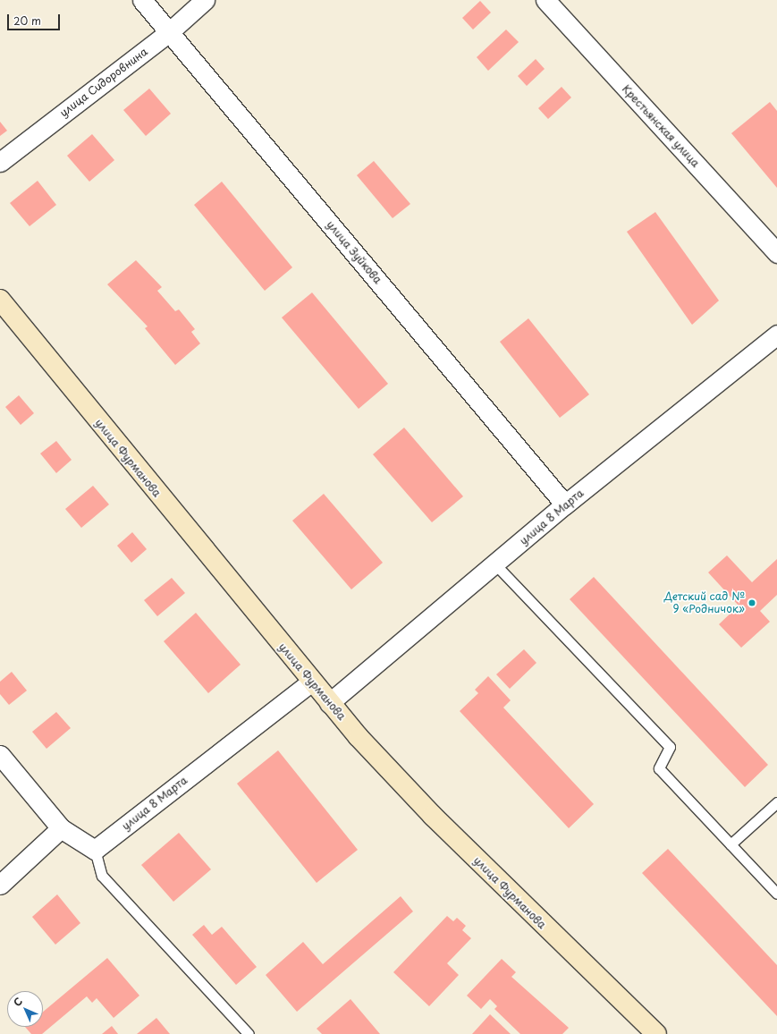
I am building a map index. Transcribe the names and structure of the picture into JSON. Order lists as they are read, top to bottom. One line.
{"streets":{"main road":["улица Фурманова"],"street":["улица Сидоровнина","Крестьянская улица","улица Зуйкова","улица 8 Марта"]},"crossings":[["улица Сидоровнина","улица Зуйкова"],["улица Зуйкова","улица 8 Марта"],["улица Фурманова","улица 8 Марта"]],"places":["Детский сад № 9 «Родничок»"],"scale_bar":"20 m","north":"top left"}
